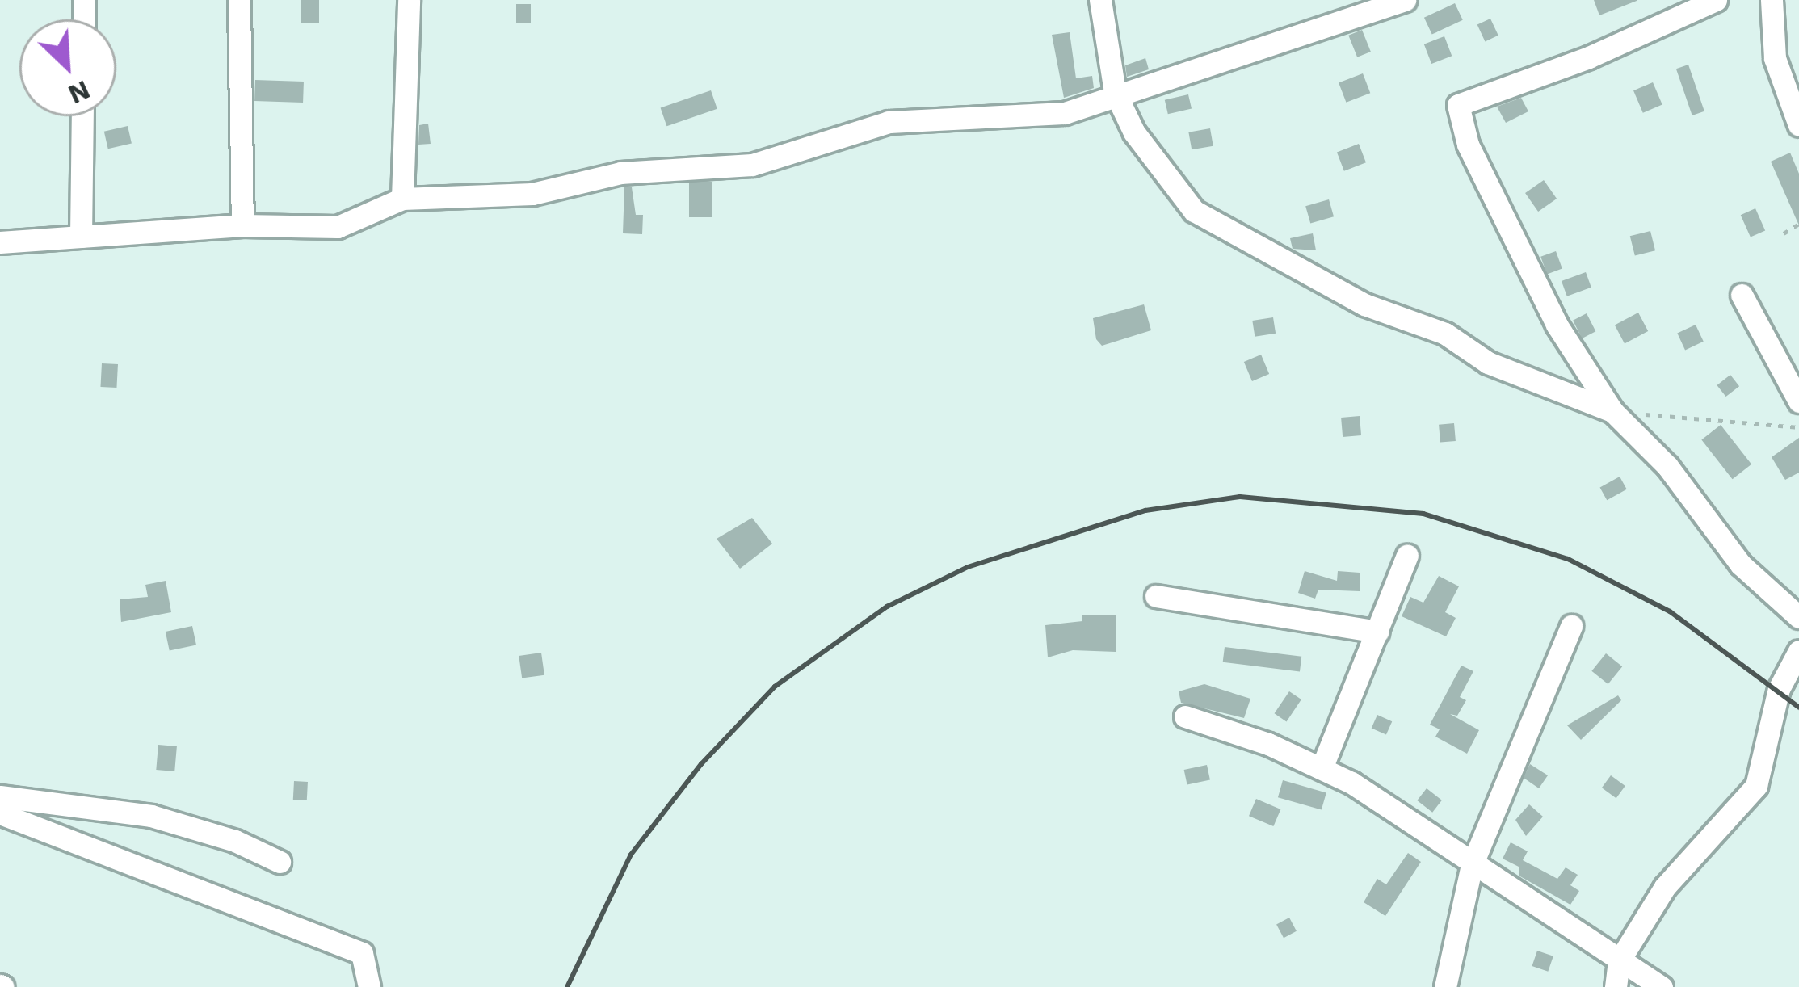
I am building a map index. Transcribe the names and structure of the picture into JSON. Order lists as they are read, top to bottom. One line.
{"north":"bottom right"}
